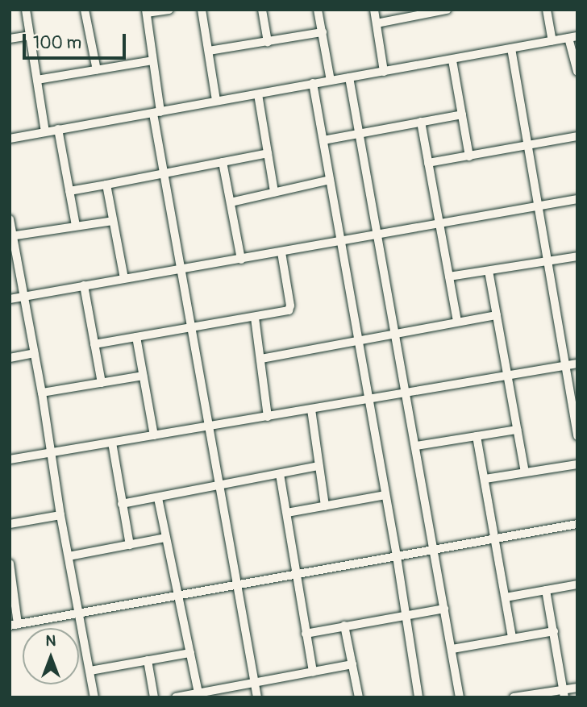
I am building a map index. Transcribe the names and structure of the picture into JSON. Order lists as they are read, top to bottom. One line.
{"scale_bar":"100 m","north":"top"}
